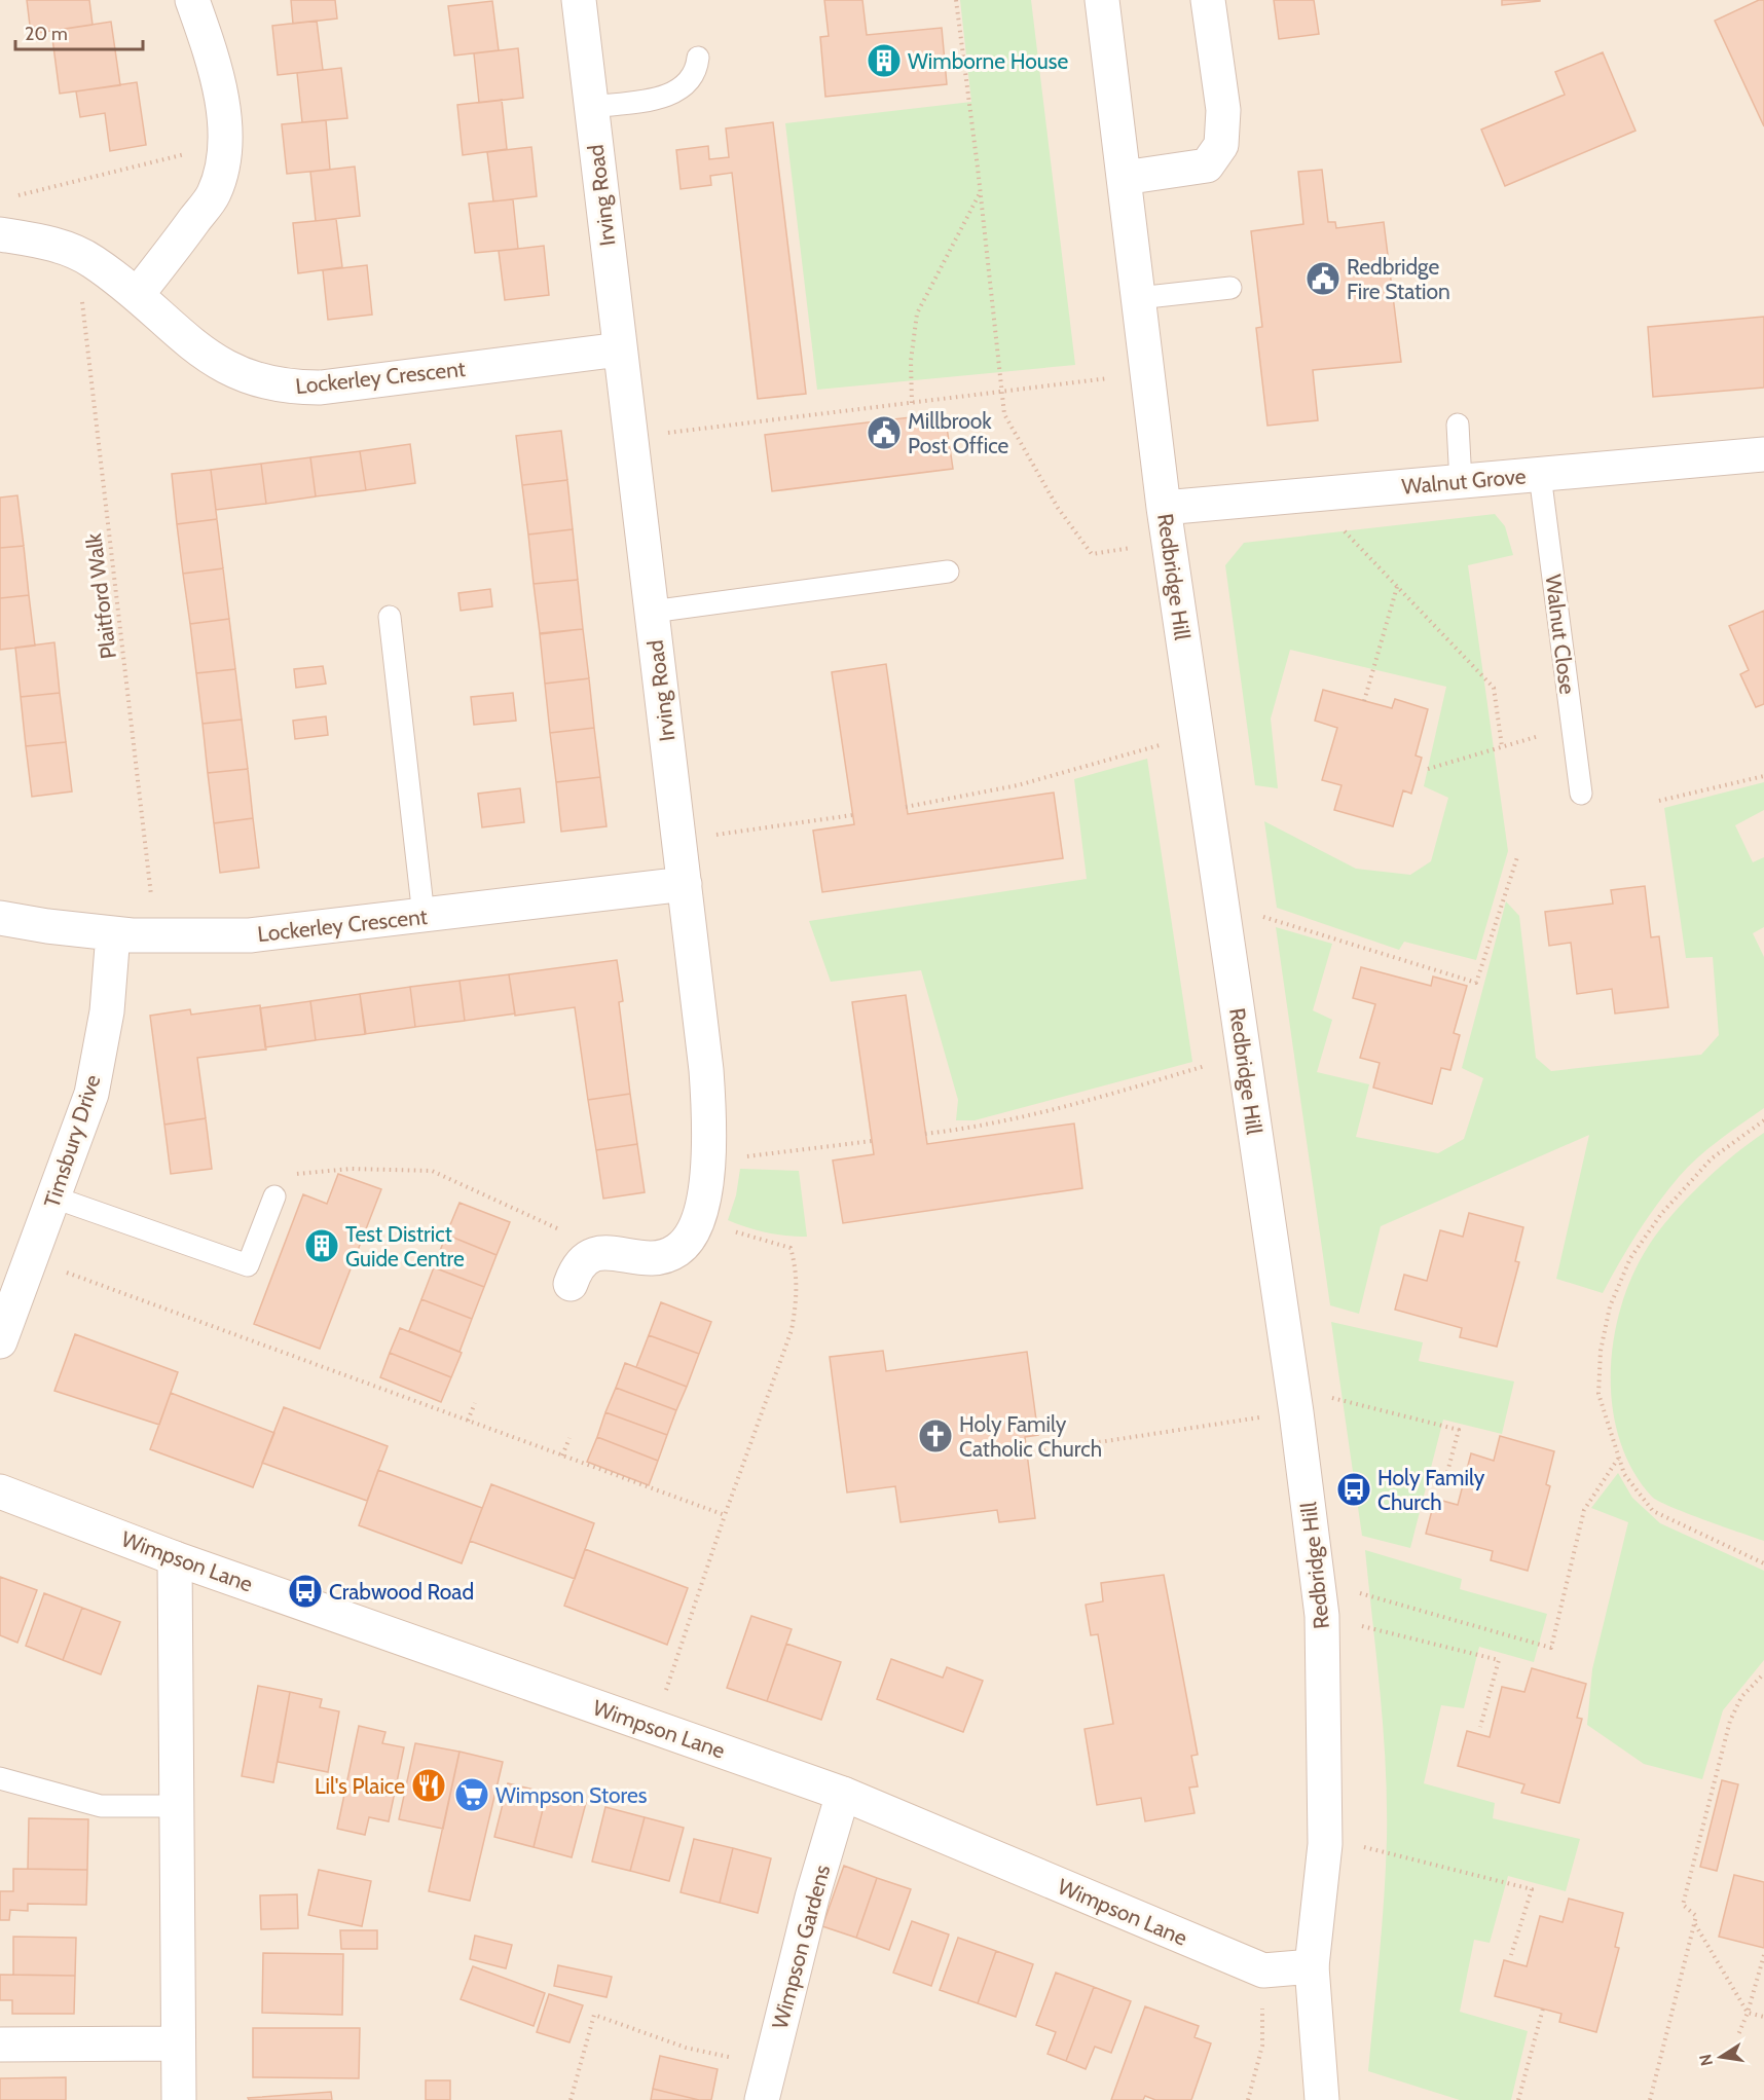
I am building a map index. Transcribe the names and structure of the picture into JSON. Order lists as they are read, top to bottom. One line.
{"streets":{"street":["Irving Road","Lockerley Crescent","Walnut Grove","Redbridge Hill","Timsbury Drive","Wimpson Lane","Wimpson Gardens"],"lane":["Walnut Close"],"path":["Plaitford Walk"]},"crossings":[["Irving Road","Lockerley Crescent"],["Lockerley Crescent","Plaitford Walk"],["Lockerley Crescent","Timsbury Drive"],["Walnut Grove","Redbridge Hill"],["Walnut Grove","Walnut Close"],["Redbridge Hill","Wimpson Lane"],["Wimpson Lane","Wimpson Gardens"]],"places":{"building":["Wimborne House","Test District Guide Centre"],"public building":["Redbridge Fire Station","Millbrook Post Office"],"church":["Holy Family Catholic Church"],"bus stop":["Holy Family Church","Crabwood Road"],"restaurant":["Lil's Plaice"],"supermarket":["Wimpson Stores"]},"scale_bar":"20 m","north":"left"}
